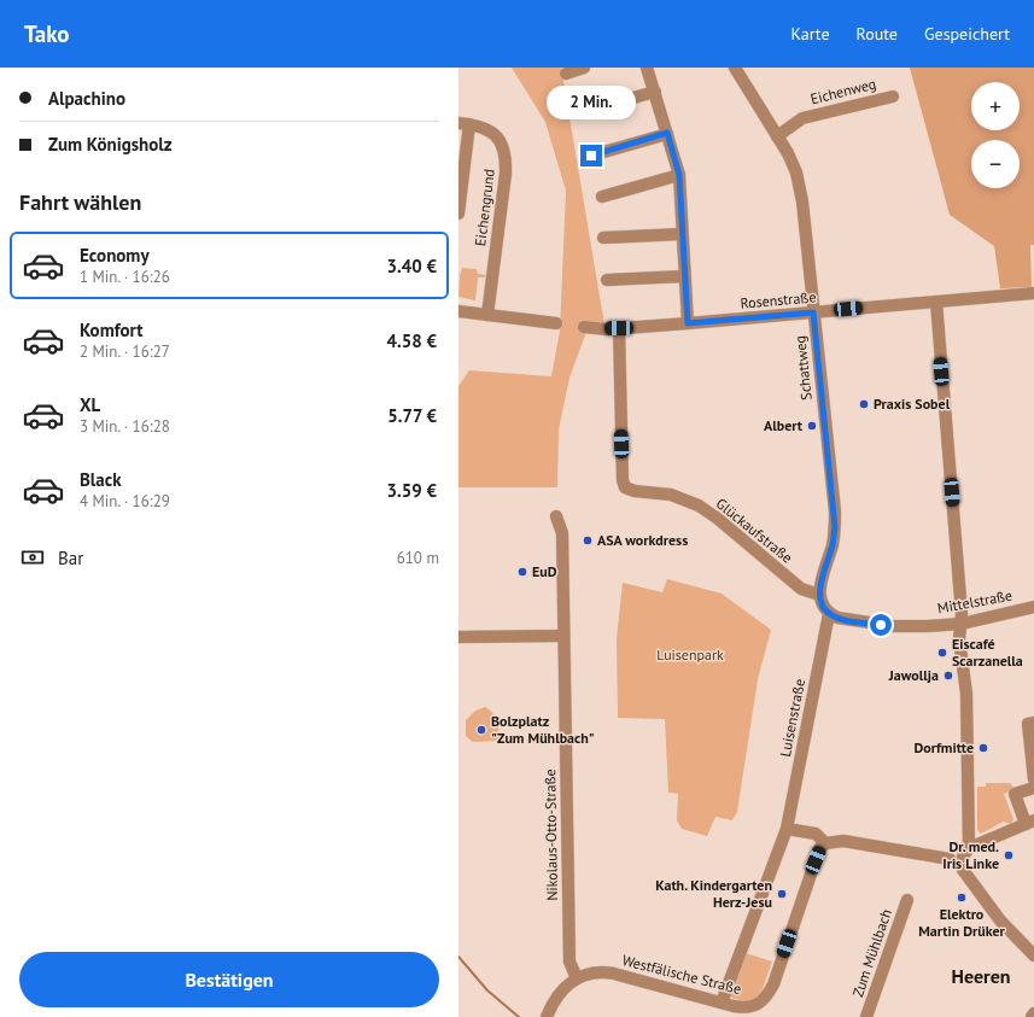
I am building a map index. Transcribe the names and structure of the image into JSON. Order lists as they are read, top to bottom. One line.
{"streets":{"street":["Eichenweg","Eichengrund","Rosenstraße","Schattweg","Glückaufstraße","Mittelstraße","Luisenstraße","Nikolaus-Otto-Straße","Zum Mühlbach","Westfälische Straße"]},"crossings":[["Eichenweg","Schattweg"],["Rosenstraße","Schattweg"],["Rosenstraße","Glückaufstraße"],["Schattweg","Glückaufstraße"],["Mittelstraße","Luisenstraße"],["Luisenstraße","Westfälische Straße"],["Nikolaus-Otto-Straße","Westfälische Straße"]],"districts":["Heeren"],"parks":["Luisenpark"],"places":["Praxis Sobel","Albert","ASA workdress","EuD","Eiscafé Scarzanella","Jawollja","Bolzplatz \"Zum Mühlbach\"","Dorfmitte","Dr. med. Iris Linke","Kath. Kindergarten Herz-Jesu","Elektro Martin Drüker"],"page":{"header":"Tako","nav":["Karte","Route","Gespeichert"],"banner":["Alpachino","Zum Königsholz"],"map_buttons":["+","−"],"bubble":"2 Min.","heading":"Fahrt wählen","list":[{"name":"Economy","note":"1 Min. · 16:26","value":"3.40 €"},{"name":"Komfort","note":"2 Min. · 16:27","value":"4.58 €"},{"name":"XL","note":"3 Min. · 16:28","value":"5.77 €"},{"name":"Black","note":"4 Min. · 16:29","value":"3.59 €"}],"pay":["Bar","610 m"],"buttons":"Bestätigen"}}
